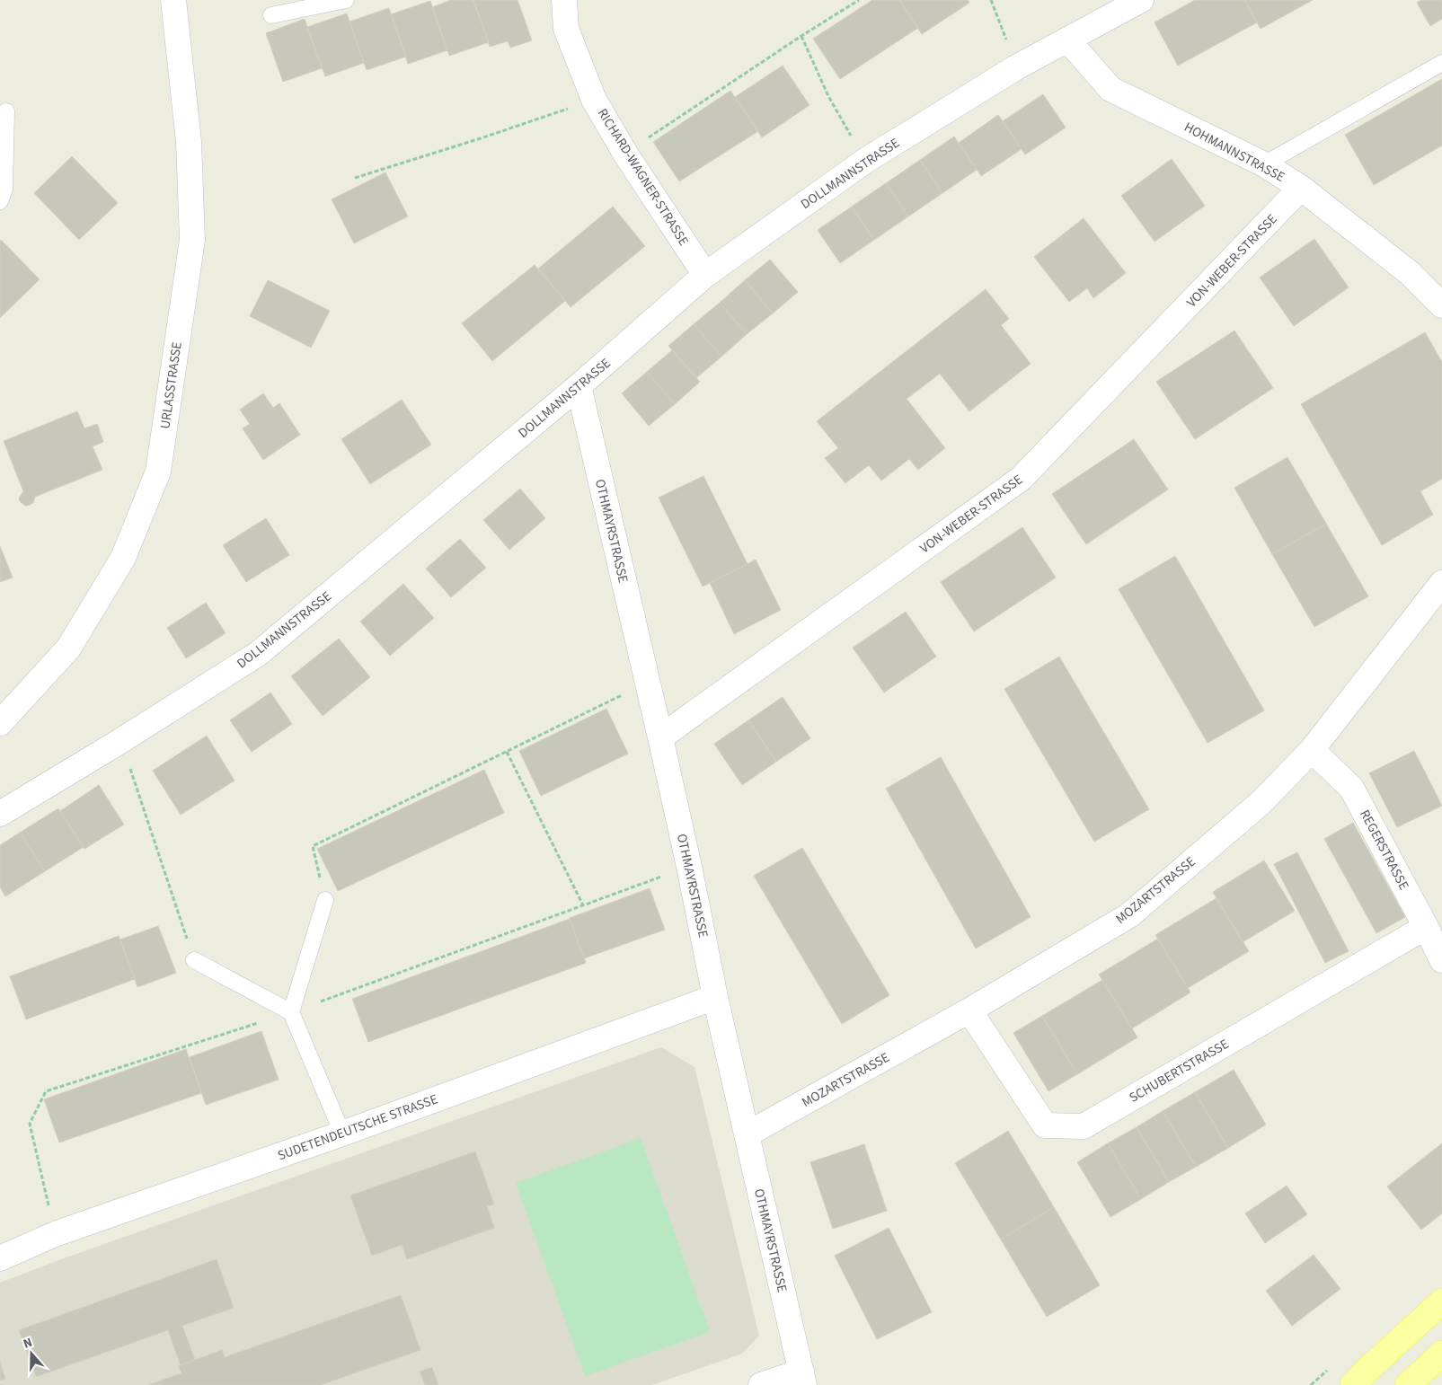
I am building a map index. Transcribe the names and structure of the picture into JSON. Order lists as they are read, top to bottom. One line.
{"streets":{"street":["HOHMANNSTRASSE","DOLLMANNSTRASSE","RICHARD-WAGNER-STRASSE","VON-WEBER-STRASSE","URLASSTRASSE","OTHMAYRSTRASSE","REGERSTRASSE","MOZARTSTRASSE","SCHUBERTSTRASSE","SUDETENDEUTSCHE STRASSE"]},"crossings":[["HOHMANNSTRASSE","DOLLMANNSTRASSE"],["HOHMANNSTRASSE","VON-WEBER-STRASSE"],["DOLLMANNSTRASSE","RICHARD-WAGNER-STRASSE"],["DOLLMANNSTRASSE","OTHMAYRSTRASSE"],["VON-WEBER-STRASSE","OTHMAYRSTRASSE"],["OTHMAYRSTRASSE","MOZARTSTRASSE"],["OTHMAYRSTRASSE","SUDETENDEUTSCHE STRASSE"],["REGERSTRASSE","MOZARTSTRASSE"],["REGERSTRASSE","SCHUBERTSTRASSE"],["MOZARTSTRASSE","SCHUBERTSTRASSE"]],"north":"top"}
